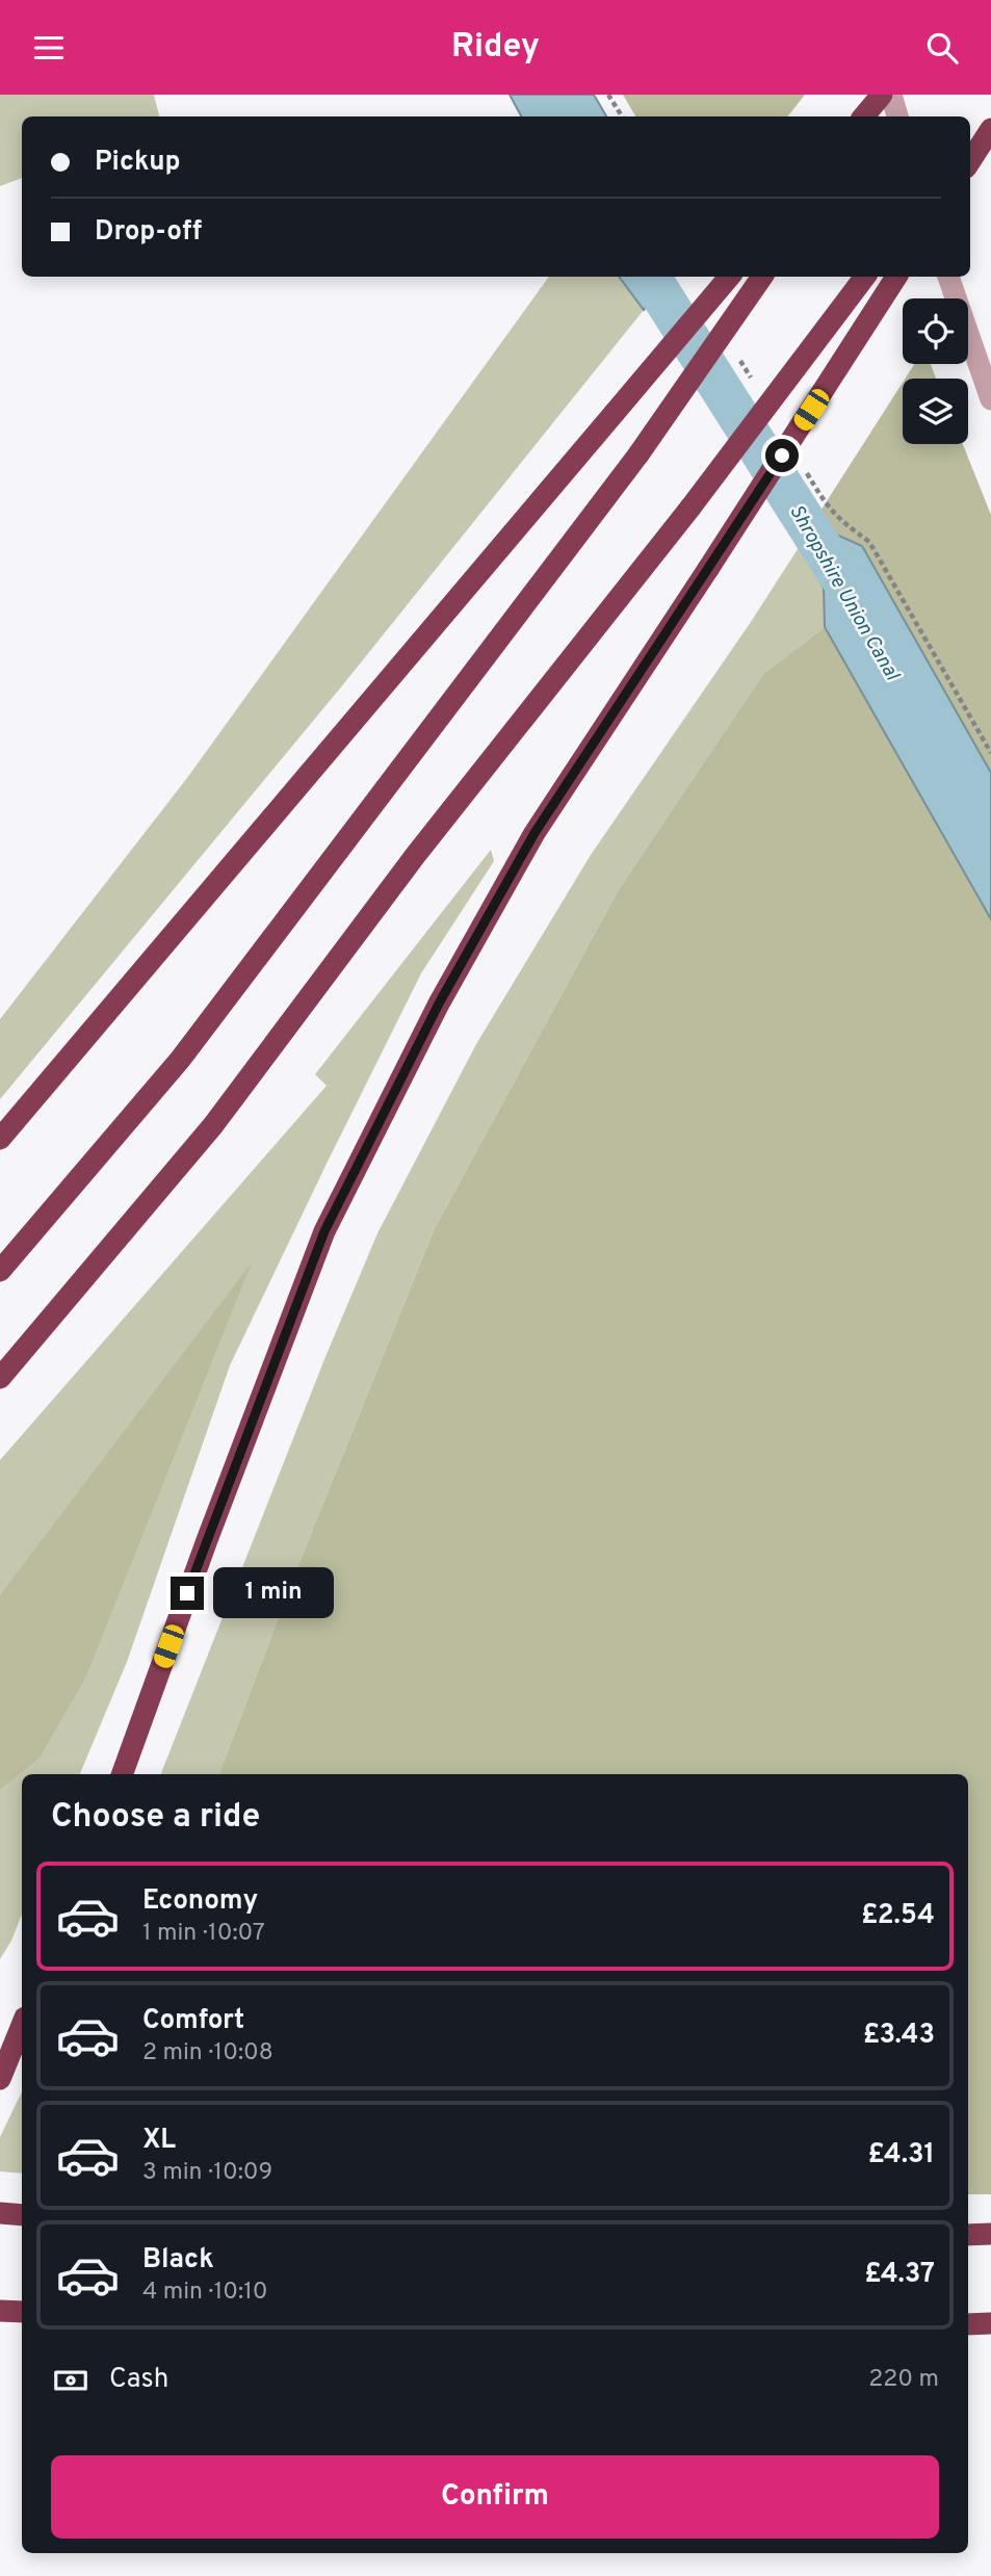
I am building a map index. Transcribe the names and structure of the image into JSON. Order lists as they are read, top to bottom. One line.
{"water":["Shropshire Union Canal"],"page":{"header":"Ridey","banner":["Pickup","Drop-off"],"bubble":"1 min","heading":"Choose a ride","list":[{"name":"Economy","note":"1 min · 10:07","value":"£2.54"},{"name":"Comfort","note":"2 min · 10:08","value":"£3.43"},{"name":"XL","note":"3 min · 10:09","value":"£4.31"},{"name":"Black","note":"4 min · 10:10","value":"£4.37"}],"pay":["Cash","220 m"],"buttons":"Confirm"}}
